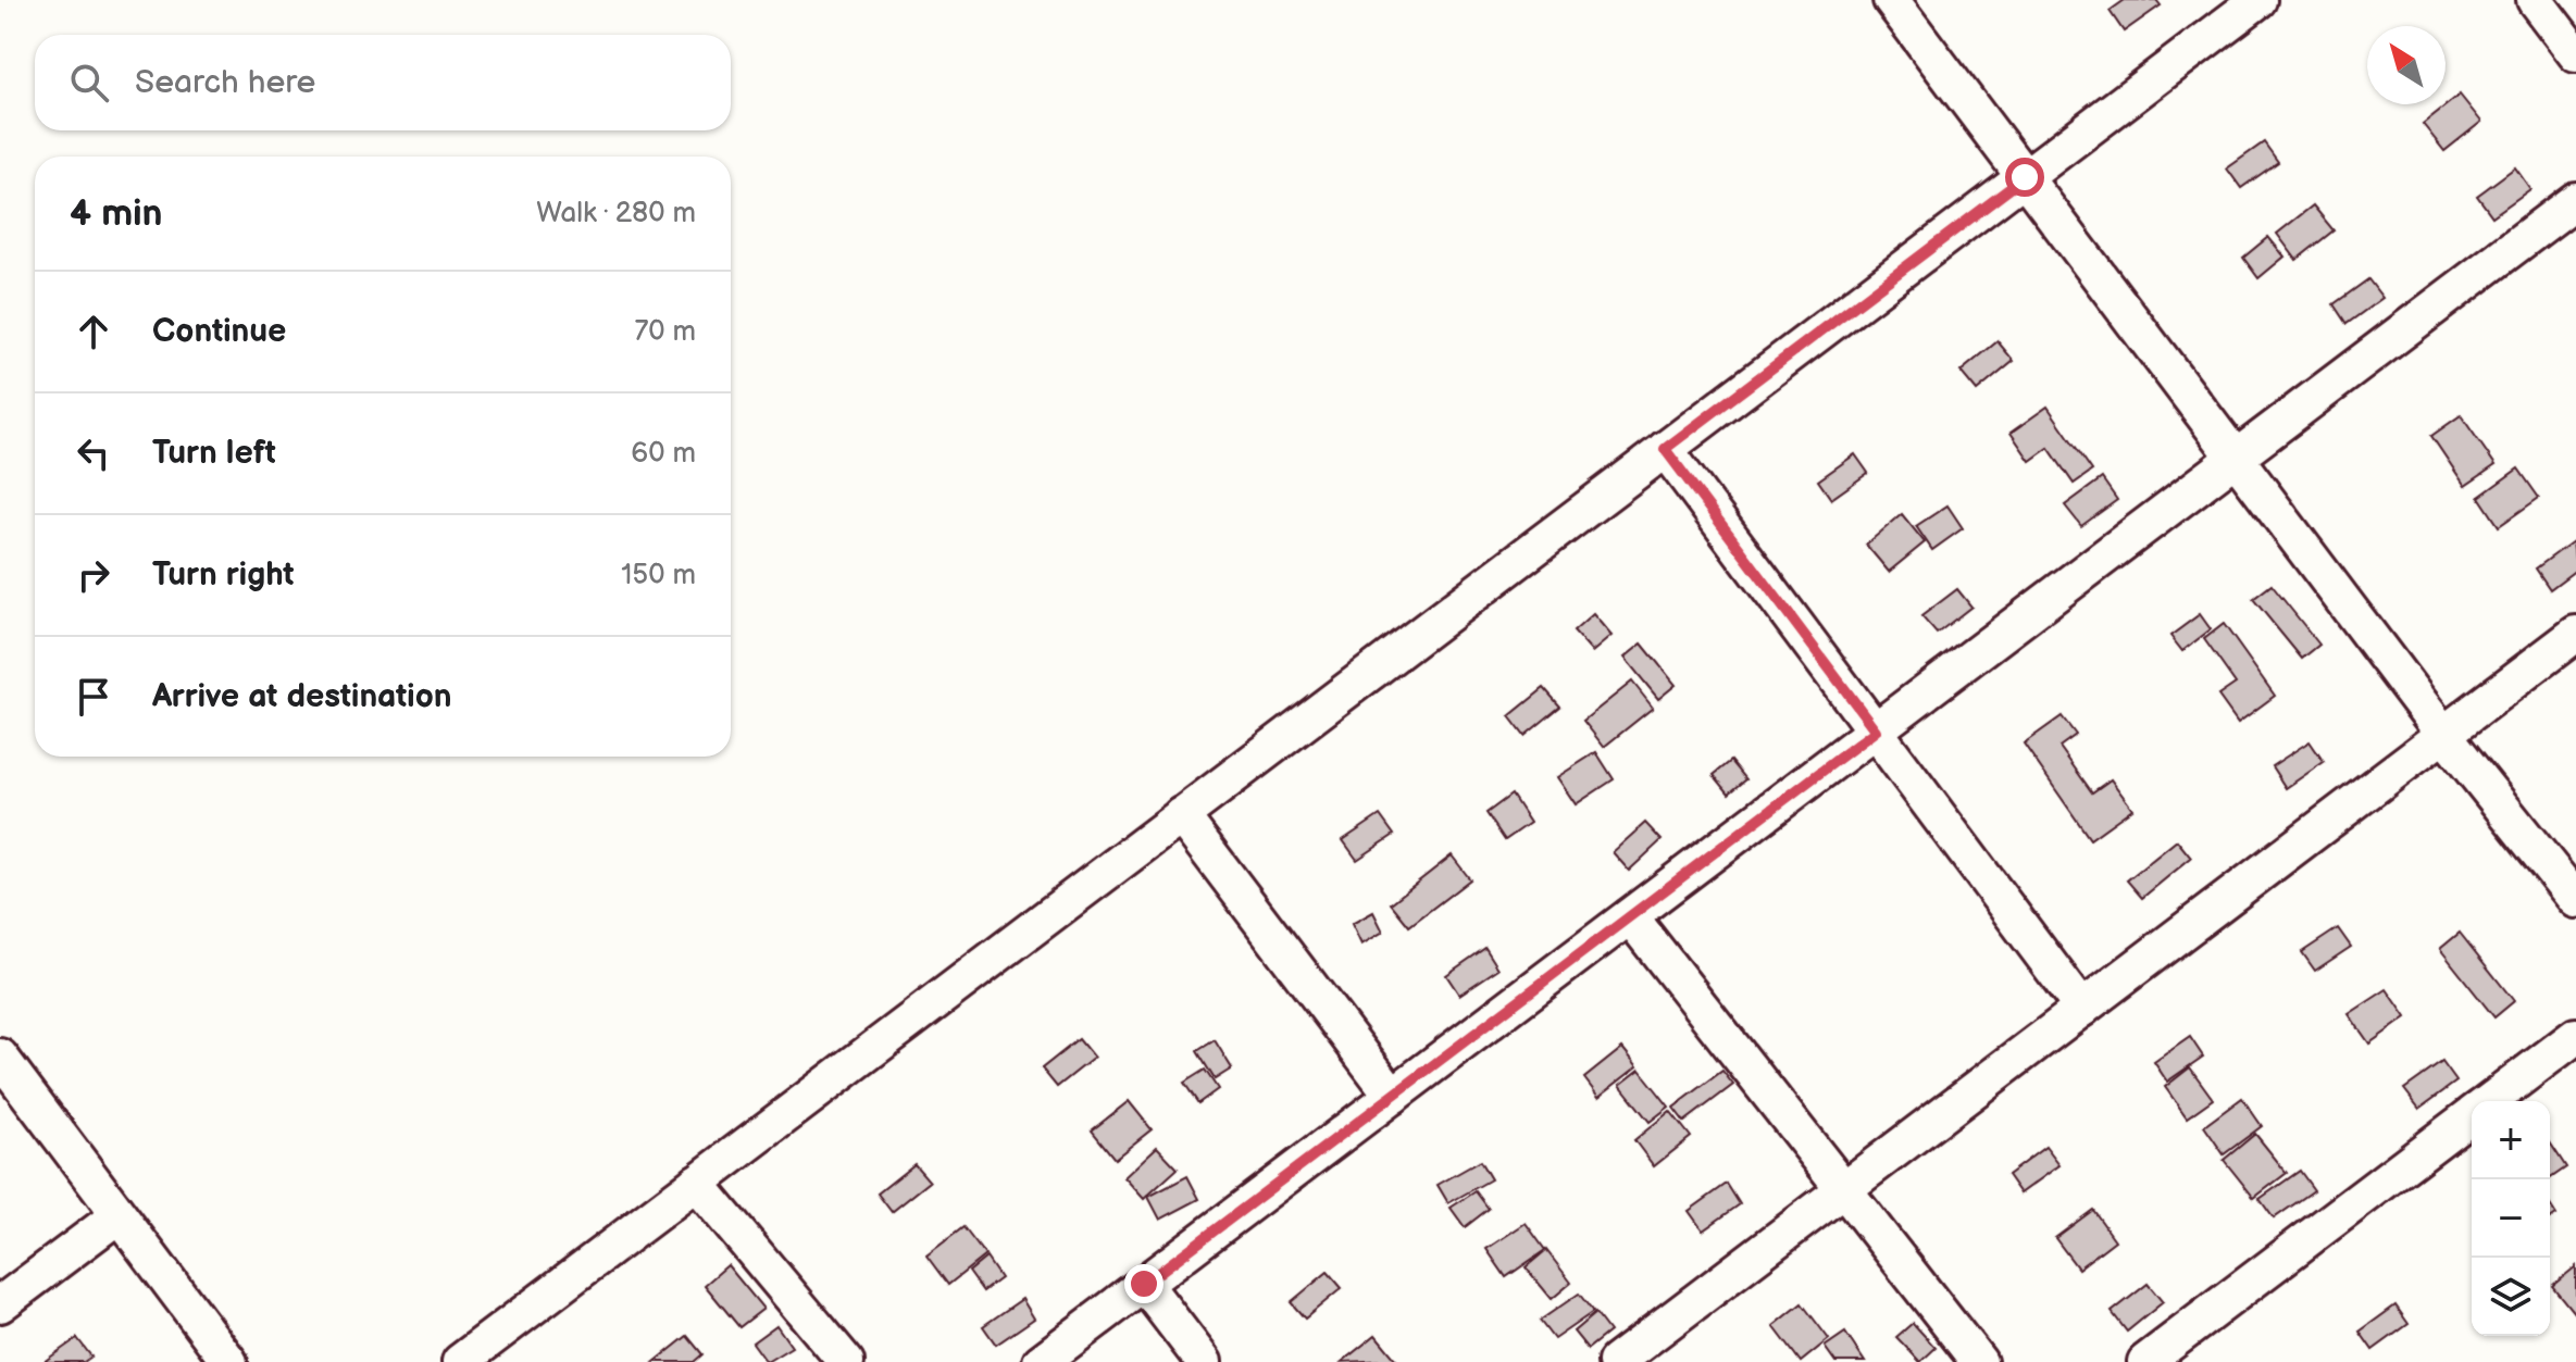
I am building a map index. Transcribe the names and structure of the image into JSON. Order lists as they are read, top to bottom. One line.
{"north":"top left","page":{"search":"Search here","heading":["4 min","Walk · 280 m"],"list":[["Continue","70 m"],["Turn left","60 m"],["Turn right","150 m"],"Arrive at destination"],"map_buttons":["+","−"]}}
